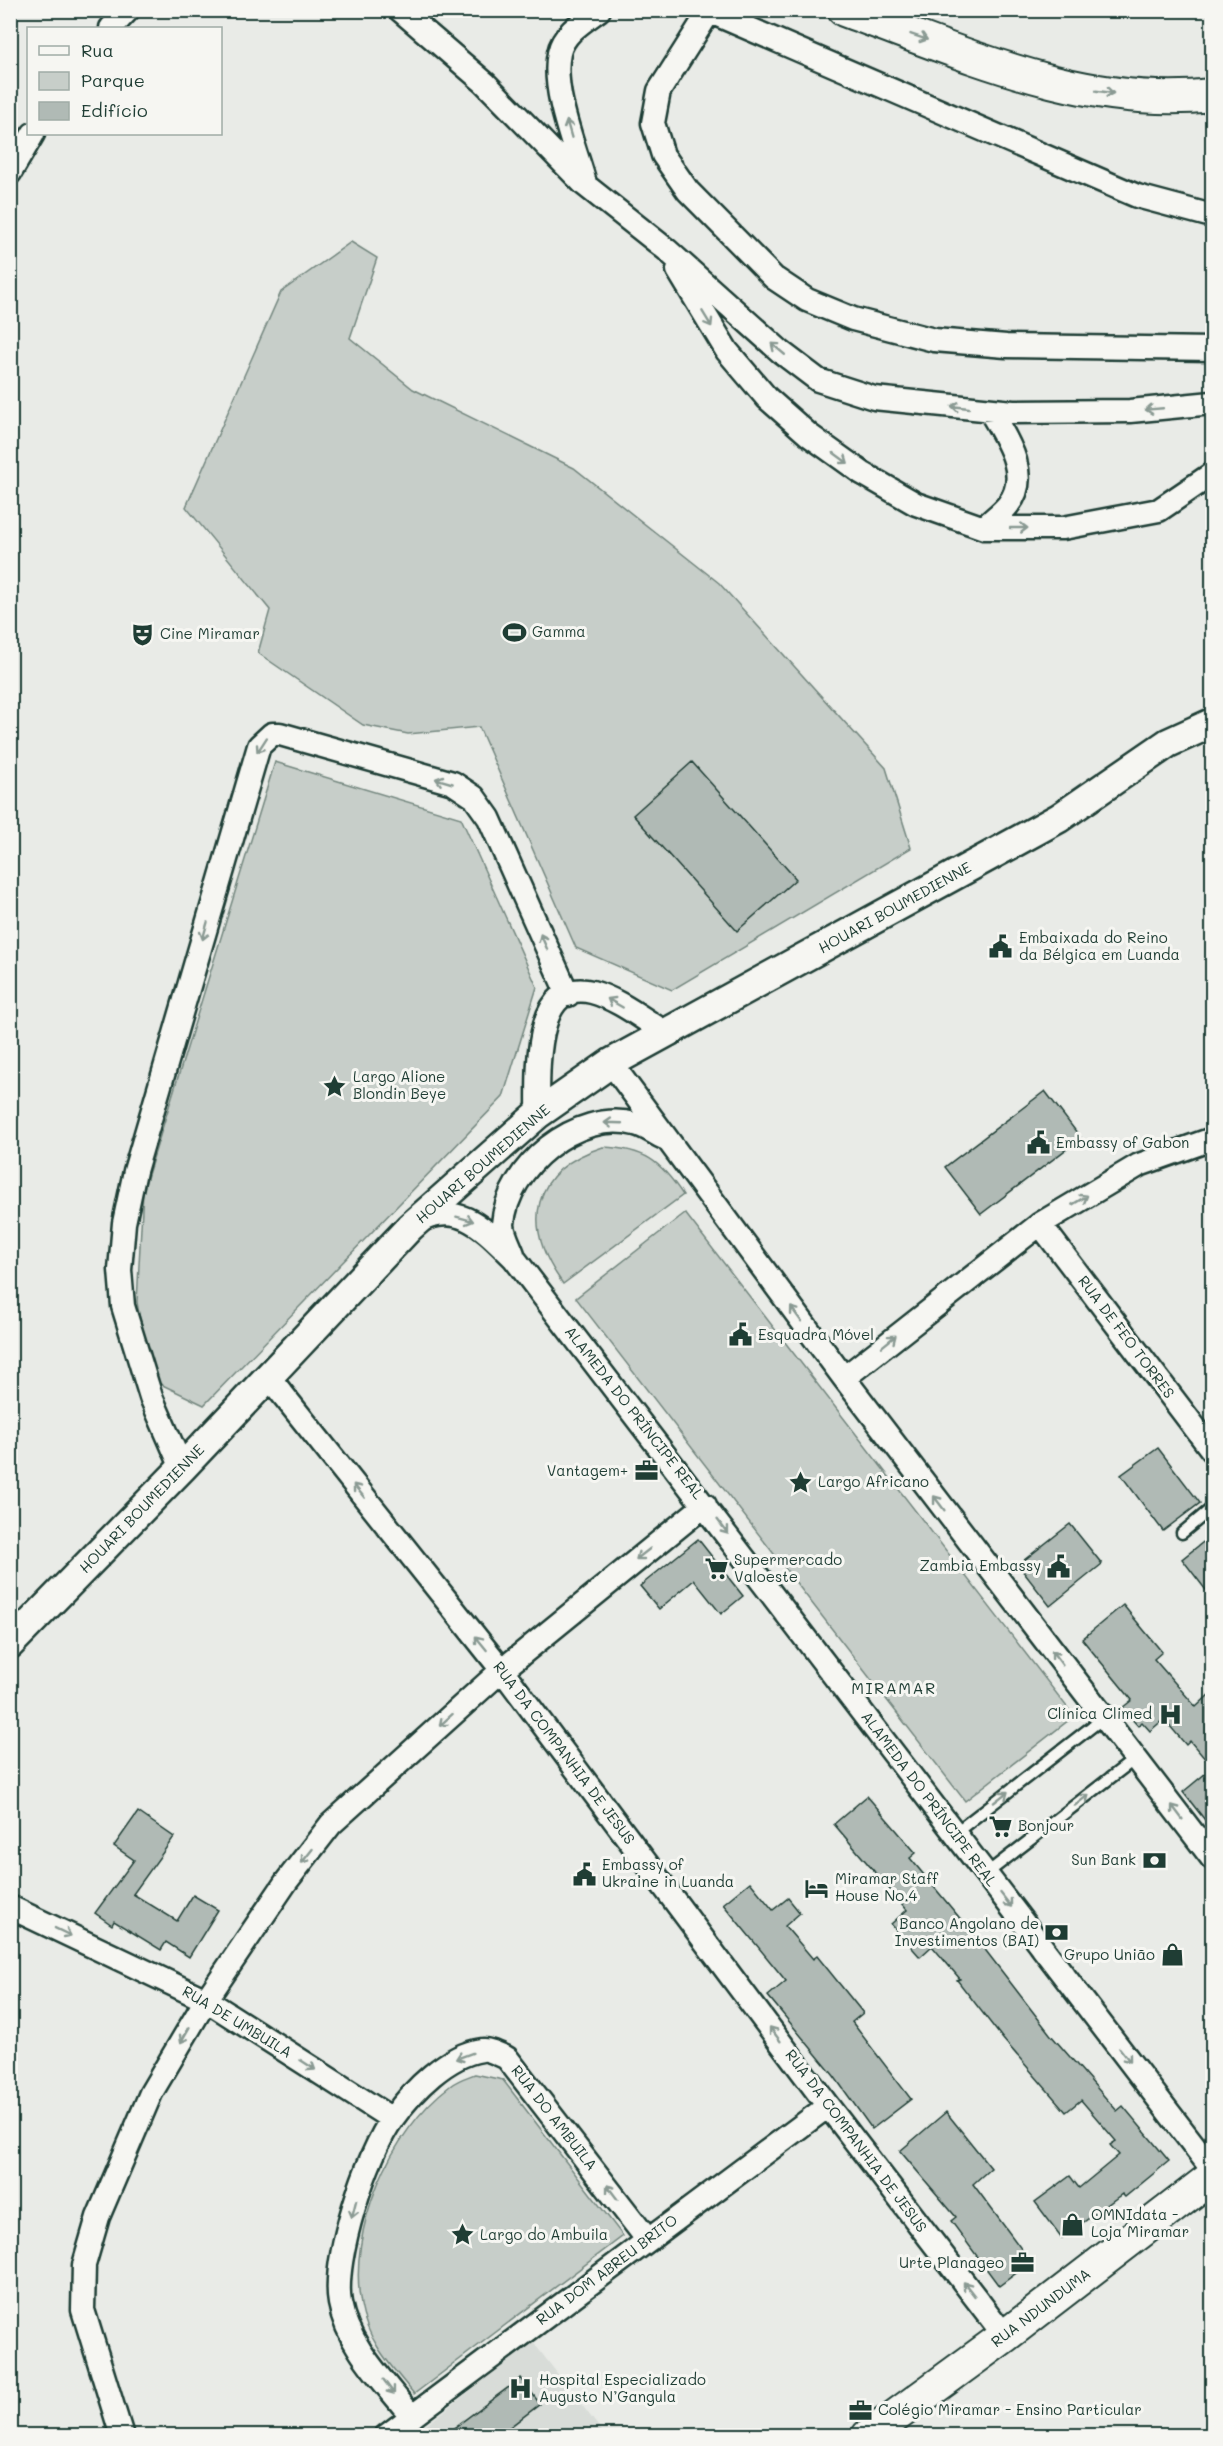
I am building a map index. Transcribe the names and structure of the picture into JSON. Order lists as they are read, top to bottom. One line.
{"streets":{"main road":["RUA NDUNDUMA"],"street":["HOUARI BOUMEDIENNE","RUA DE FEO TORRES","ALAMEDA DO PRÍNCIPE REAL","RUA DA COMPANHIA DE JESUS","RUA DE UMBUILA","RUA DO AMBUILA","RUA DOM ABREU BRITO"]},"crossings":[["HOUARI BOUMEDIENNE","ALAMEDA DO PRÍNCIPE REAL"],["HOUARI BOUMEDIENNE","RUA DA COMPANHIA DE JESUS"],["RUA DA COMPANHIA DE JESUS","RUA DOM ABREU BRITO"],["RUA DA COMPANHIA DE JESUS","RUA NDUNDUMA"],["RUA DE UMBUILA","RUA DO AMBUILA"],["RUA DO AMBUILA","RUA DOM ABREU BRITO"]],"one_way":["RUA DA COMPANHIA DE JESUS","RUA DE UMBUILA"],"districts":["MIRAMAR"],"places":{"sports":["Gamma"],"theatre":["Cine Miramar"],"public building":["Embaixada do Reino da Bélgica em Luanda","Embassy of Gabon","Esquadra Móvel","Zambia Embassy","Embassy of Ukraine in Luanda"],"place":["Largo Alione Blondin Beye","Largo Africano","Largo do Ambuila"],"office":["Vantagem+","Urte Planageo","Colégio Miramar - Ensino Particular"],"supermarket":["Supermercado Valoeste","Bonjour"],"hospital":["Clínica Climed","Hospital Especializado Augusto N’Gangula"],"bank":["Sun Bank","Banco Angolano de Investimentos (BAI)"],"hotel":["Miramar Staff House No.4"],"shop":["Grupo União","OMNIdata - Loja Miramar"]},"legend":["Rua","Parque","Edifício"]}
